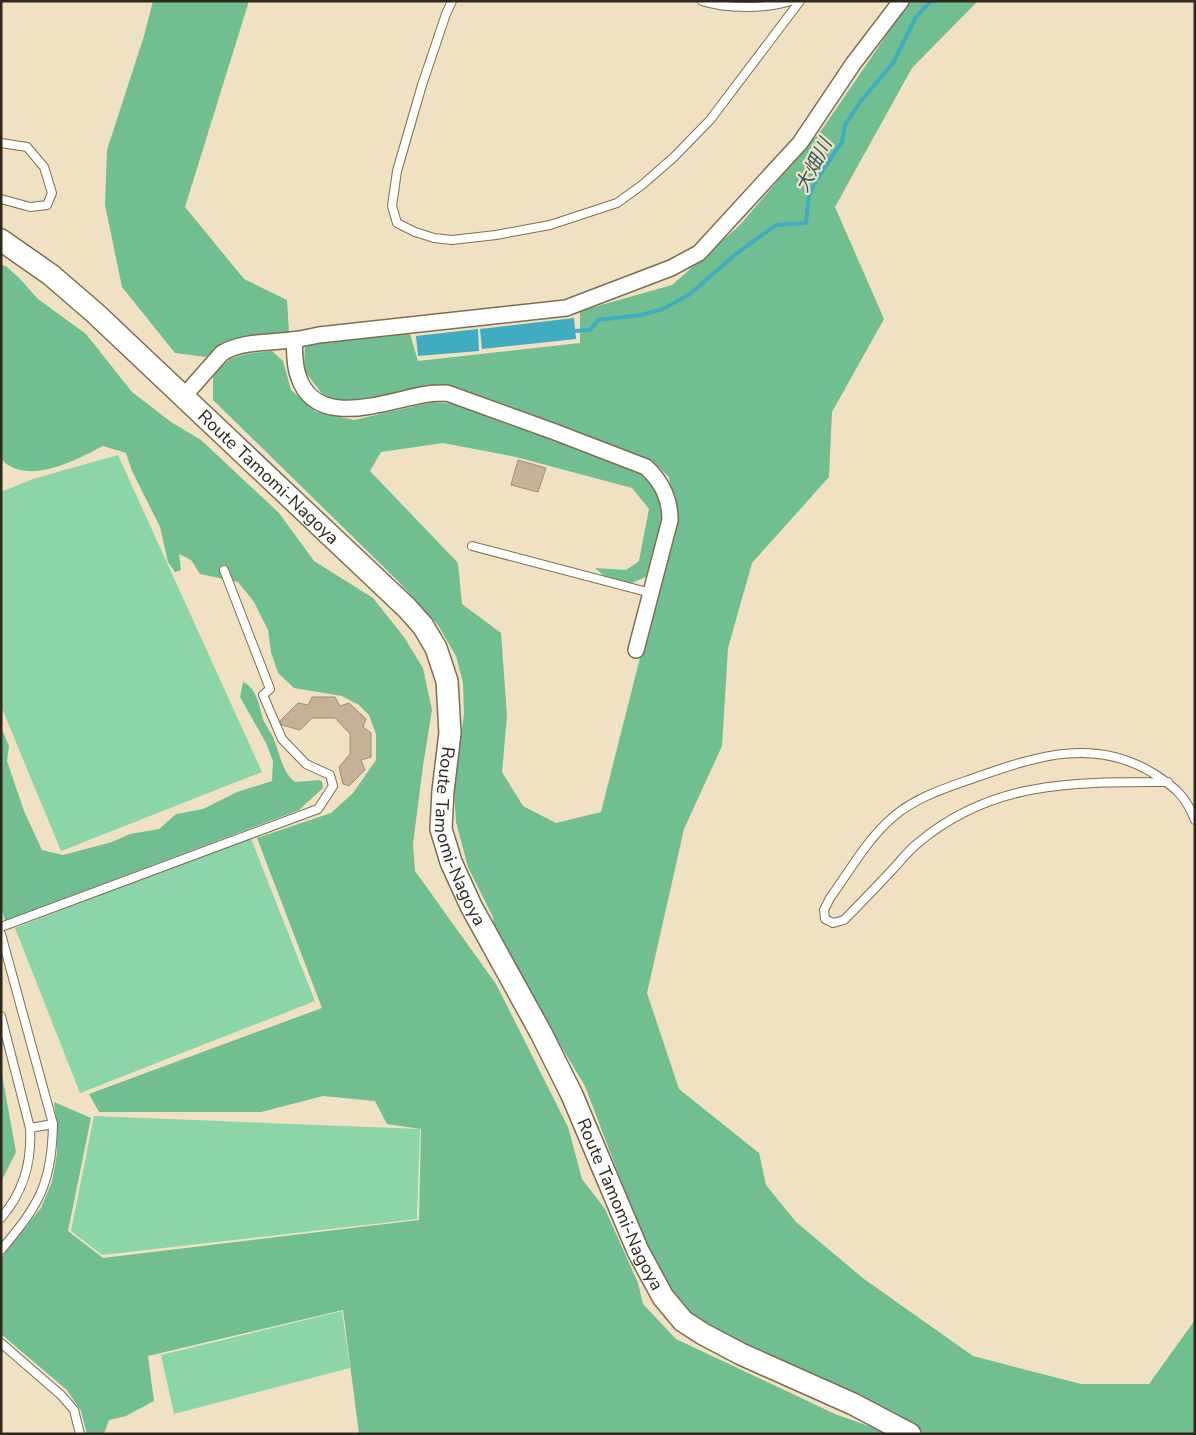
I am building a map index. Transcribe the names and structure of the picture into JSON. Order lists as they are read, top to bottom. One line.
{"streets":{"main road":["Route Tamomi-Nagoya"]},"water":["大畑川"]}
